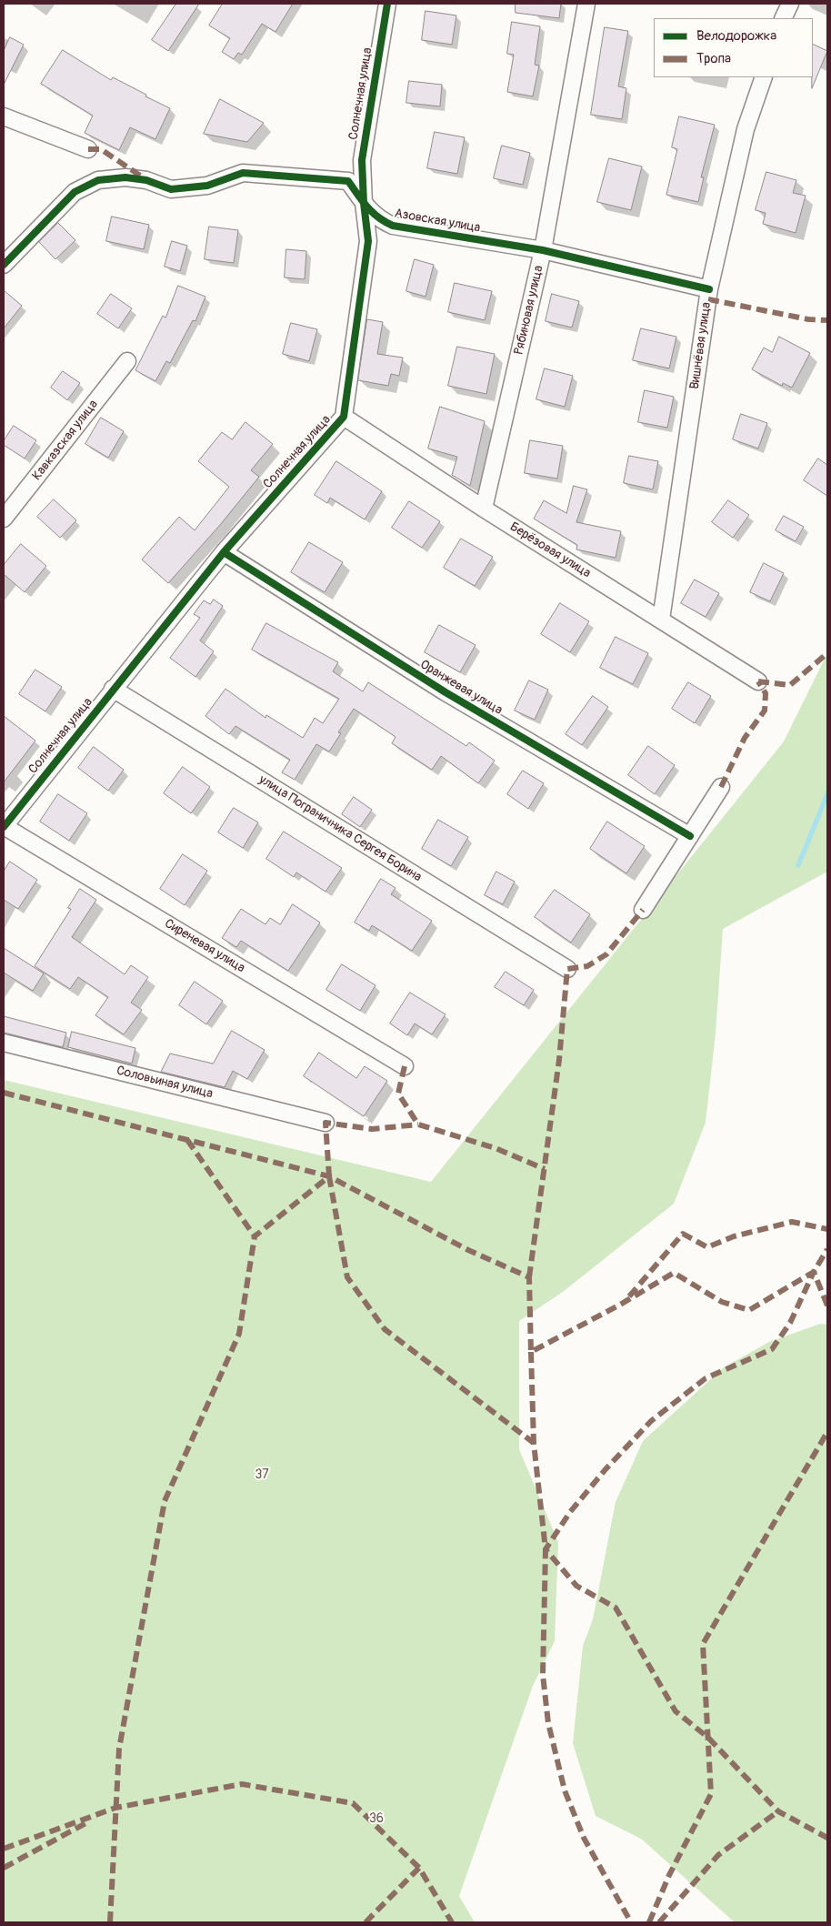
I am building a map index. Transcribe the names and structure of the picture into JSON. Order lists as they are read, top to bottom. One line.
{"streets":{"street":["Солнечная улица","Азовская улица","Рябиновая улица","Вишнёвая улица","Кавказская улица","Берёзовая улица","Оранжевая улица","улица Пограничника Сергея Борина","Сиреневая улица","Соловьиная улица"]},"crossings":[["Солнечная улица","Азовская улица"],["Солнечная улица","Берёзовая улица"],["Солнечная улица","Оранжевая улица"],["Солнечная улица","улица Пограничника Сергея Борина"],["Солнечная улица","Сиреневая улица"],["Азовская улица","Рябиновая улица"],["Азовская улица","Вишнёвая улица"],["Рябиновая улица","Берёзовая улица"],["Вишнёвая улица","Берёзовая улица"]],"parks":["37","36"],"legend":["Велодорожка","Тропа"]}
